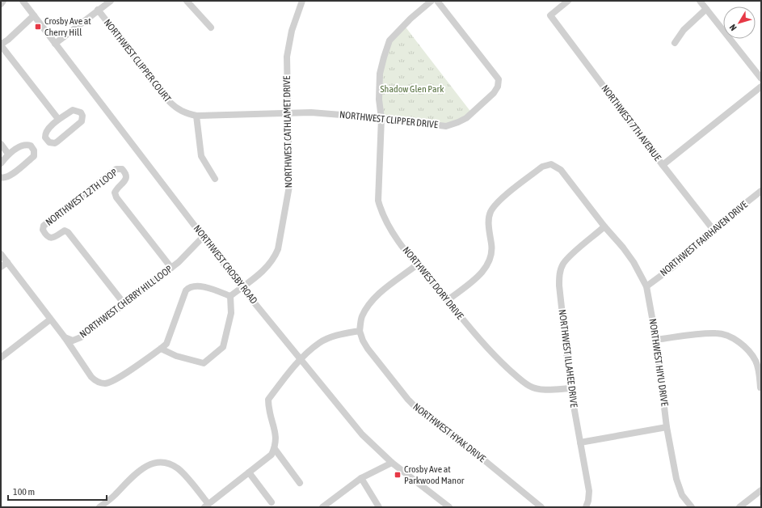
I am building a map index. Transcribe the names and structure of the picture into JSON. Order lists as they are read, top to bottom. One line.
{"streets":{"street":["NORTHWEST CLIPPER COURT","NORTHWEST CLIPPER DRIVE","NORTHWEST 7TH AVENUE","NORTHWEST CATHLAMET DRIVE","NORTHWEST 12TH LOOP","NORTHWEST FAIRHAVEN DRIVE","NORTHWEST CROSBY ROAD","NORTHWEST DORY DRIVE","NORTHWEST CHERRY HILL LOOP","NORTHWEST ILLAHEE DRIVE","NORTHWEST HIYU DRIVE","NORTHWEST HYAK DRIVE"]},"crossings":[["NORTHWEST CLIPPER COURT","NORTHWEST CLIPPER DRIVE"],["NORTHWEST CLIPPER DRIVE","NORTHWEST CATHLAMET DRIVE"],["NORTHWEST CLIPPER DRIVE","NORTHWEST DORY DRIVE"],["NORTHWEST 7TH AVENUE","NORTHWEST FAIRHAVEN DRIVE"],["NORTHWEST CATHLAMET DRIVE","NORTHWEST CROSBY ROAD"],["NORTHWEST 12TH LOOP","NORTHWEST CHERRY HILL LOOP"],["NORTHWEST FAIRHAVEN DRIVE","NORTHWEST HIYU DRIVE"],["NORTHWEST CROSBY ROAD","NORTHWEST CHERRY HILL LOOP"],["NORTHWEST DORY DRIVE","NORTHWEST ILLAHEE DRIVE"],["NORTHWEST DORY DRIVE","NORTHWEST HIYU DRIVE"],["NORTHWEST ILLAHEE DRIVE","NORTHWEST HIYU DRIVE"]],"parks":["Shadow Glen Park"],"places":{"transit":["Crosby Ave at Cherry Hill","Crosby Ave at Parkwood Manor"]},"scale_bar":"100 m","north":"bottom left"}
